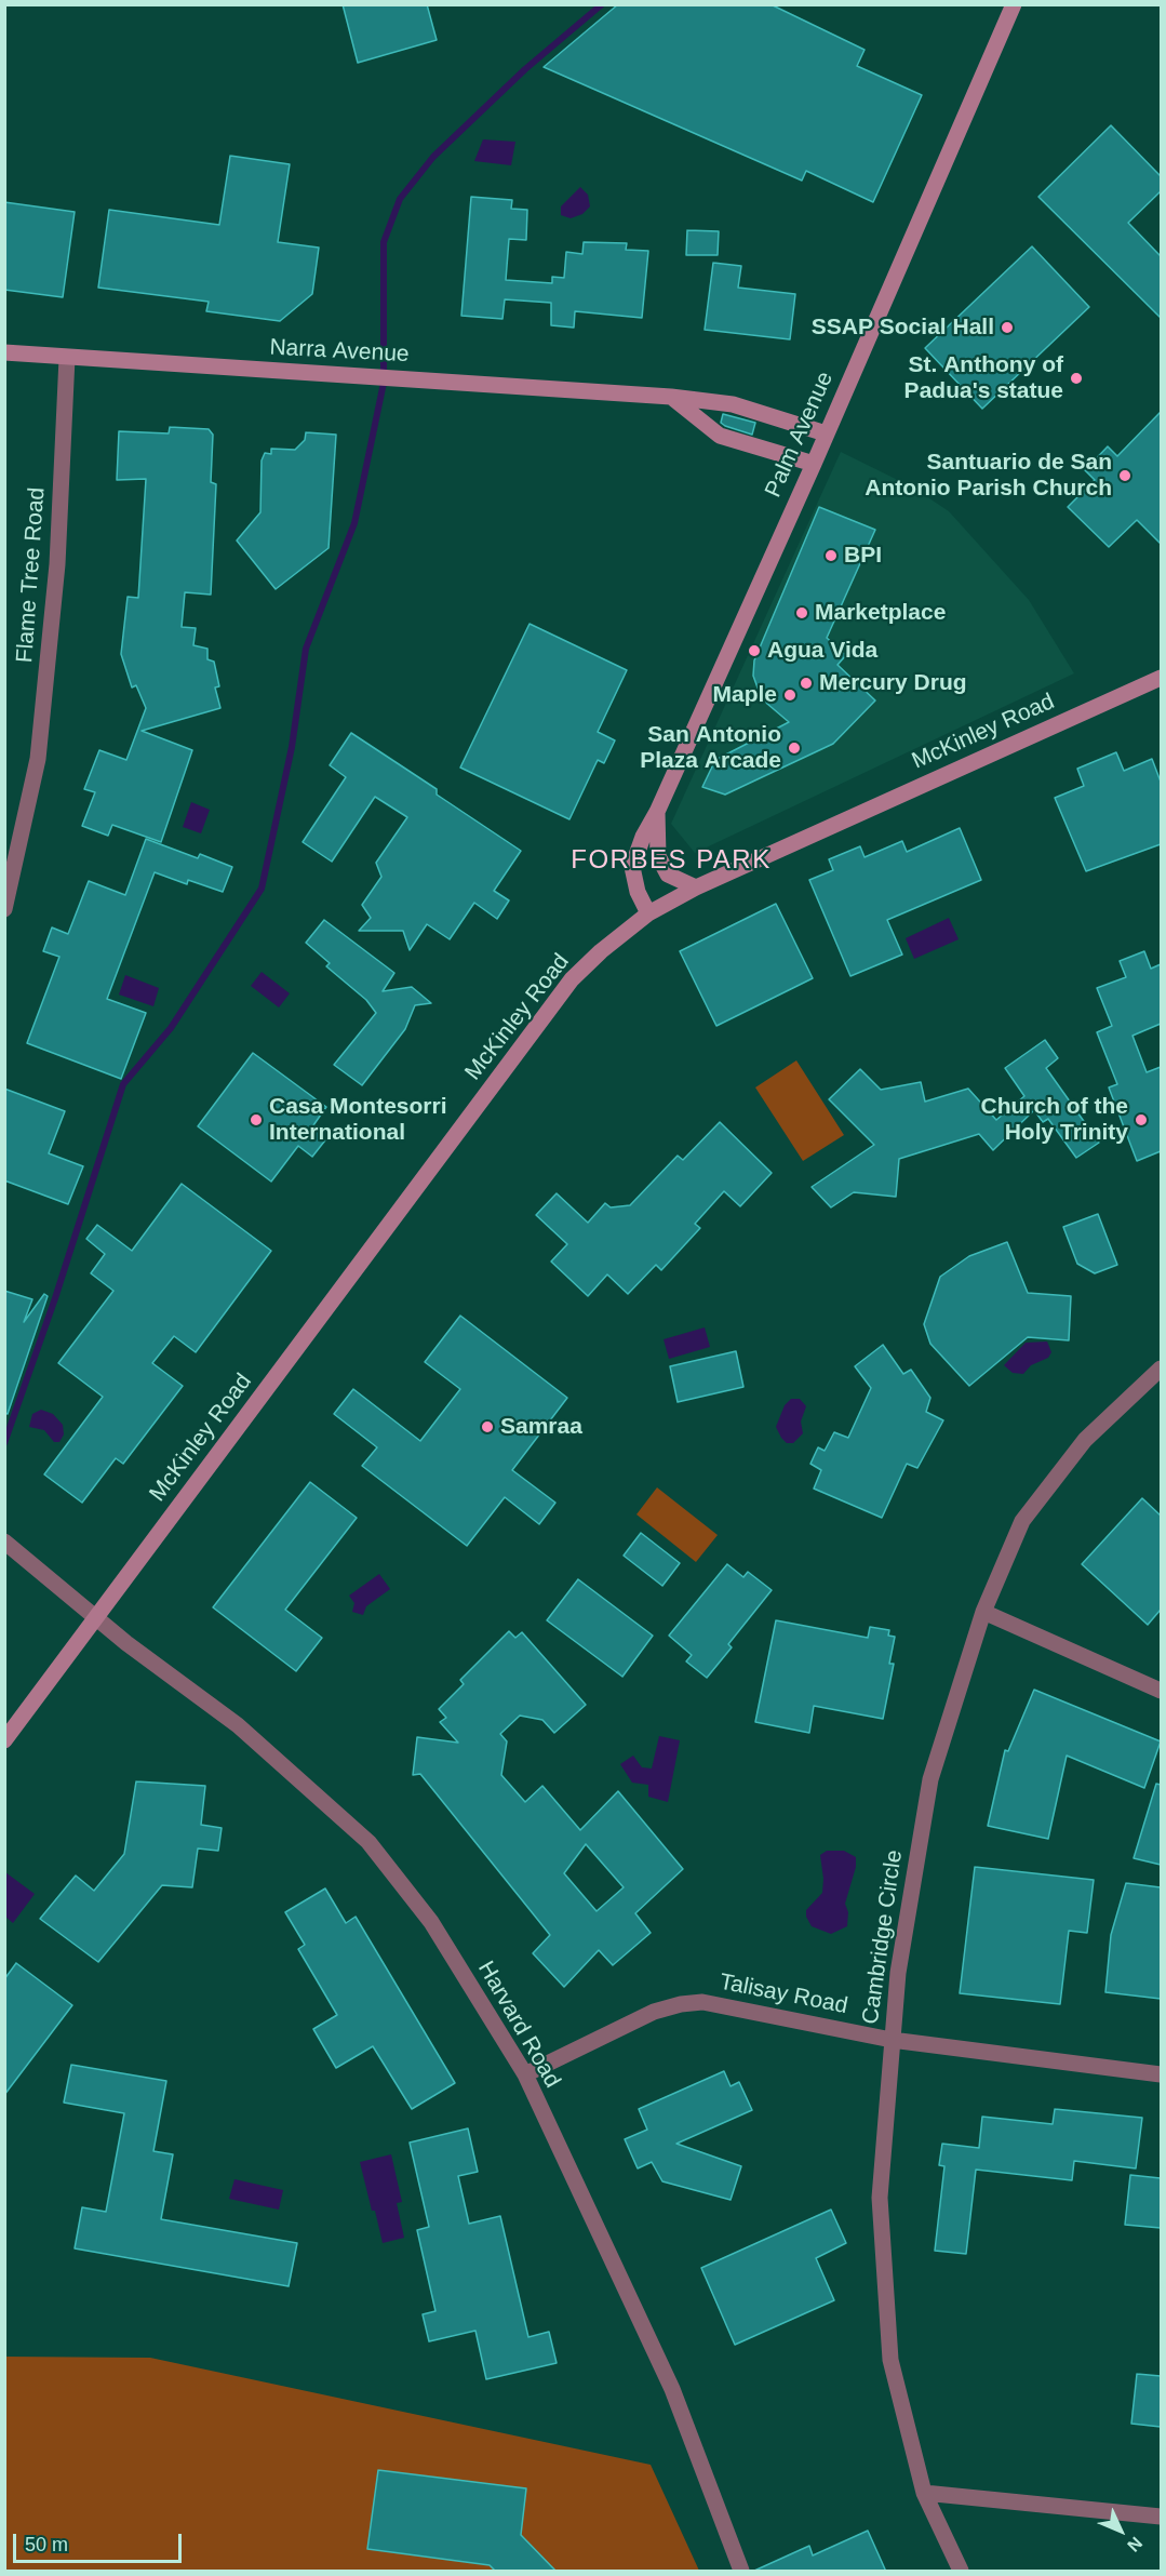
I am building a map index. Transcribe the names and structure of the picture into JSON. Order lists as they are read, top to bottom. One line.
{"streets":{"street":["Narra Avenue","Palm Avenue","Flame Tree Road","McKinley Road","Cambridge Circle","Talisay Road","Harvard Road"]},"crossings":[["Narra Avenue","Palm Avenue"],["Narra Avenue","Flame Tree Road"],["Palm Avenue","McKinley Road"],["McKinley Road","Harvard Road"],["Cambridge Circle","Talisay Road"],["Talisay Road","Harvard Road"]],"districts":["FORBES PARK"],"places":["SSAP Social Hall","St. Anthony of Padua's statue","Santuario de San Antonio Parish Church","BPI","Marketplace","Agua Vida","Mercury Drug","Maple","San Antonio Plaza Arcade","Casa Montesorri International","Church of the Holy Trinity","Samraa"],"scale_bar":"50 m","north":"bottom right"}
